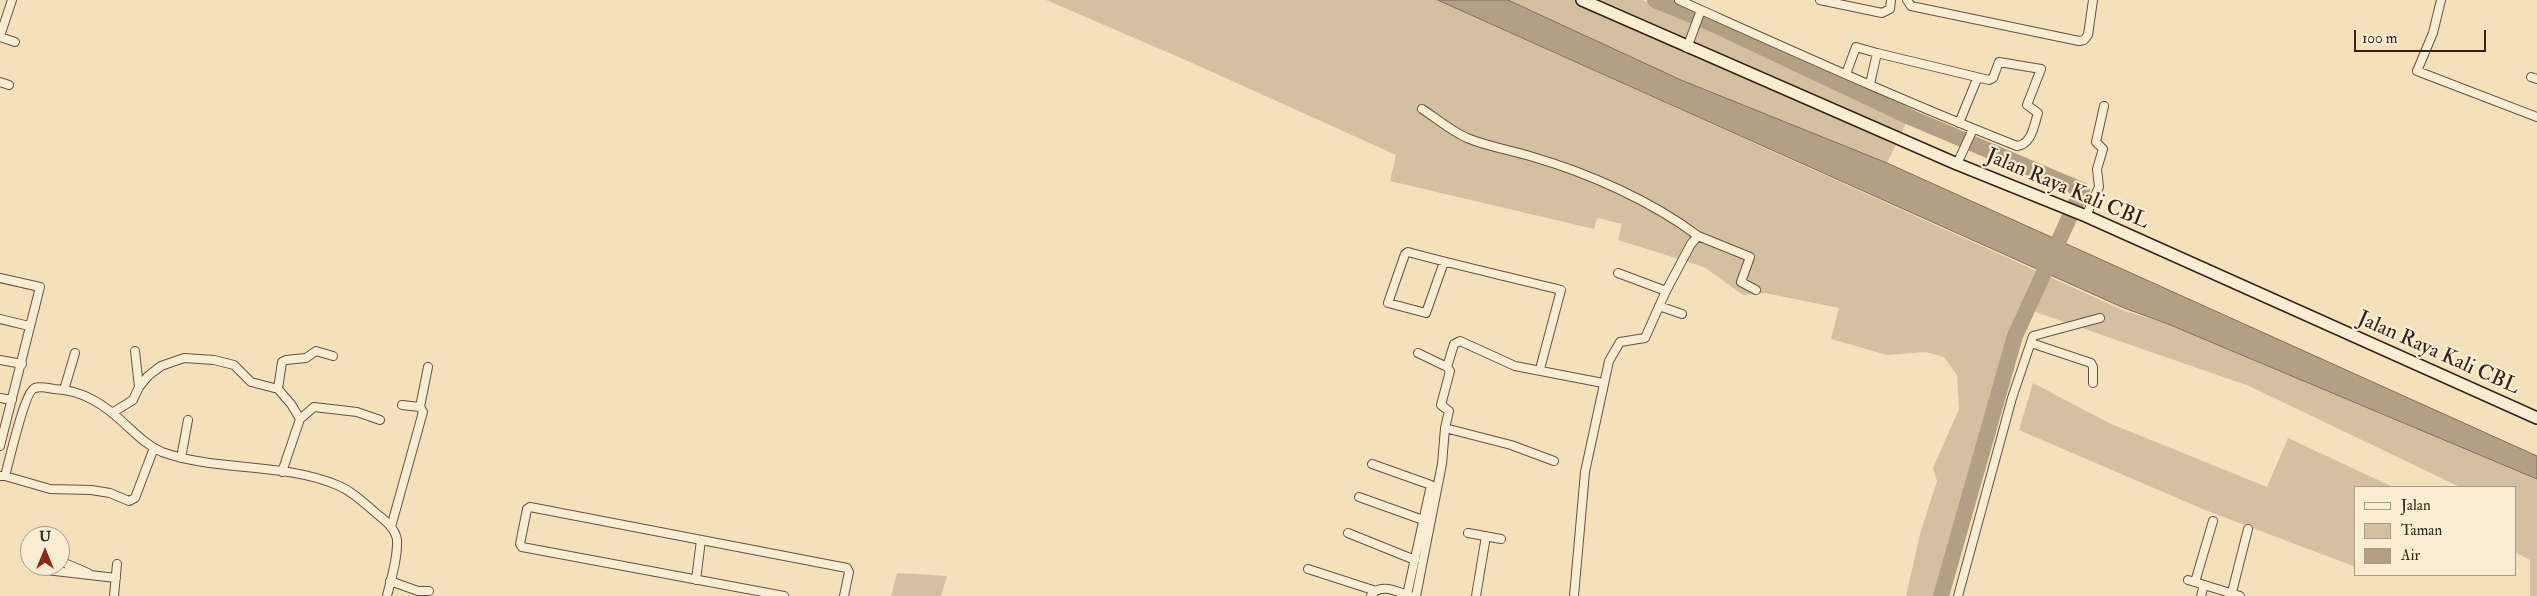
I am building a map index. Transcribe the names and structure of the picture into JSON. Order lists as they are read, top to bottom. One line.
{"streets":{"main road":["Jalan Raya Kali CBL"]},"legend":["Jalan","Taman","Air"],"scale_bar":"100 m","north":"top"}
